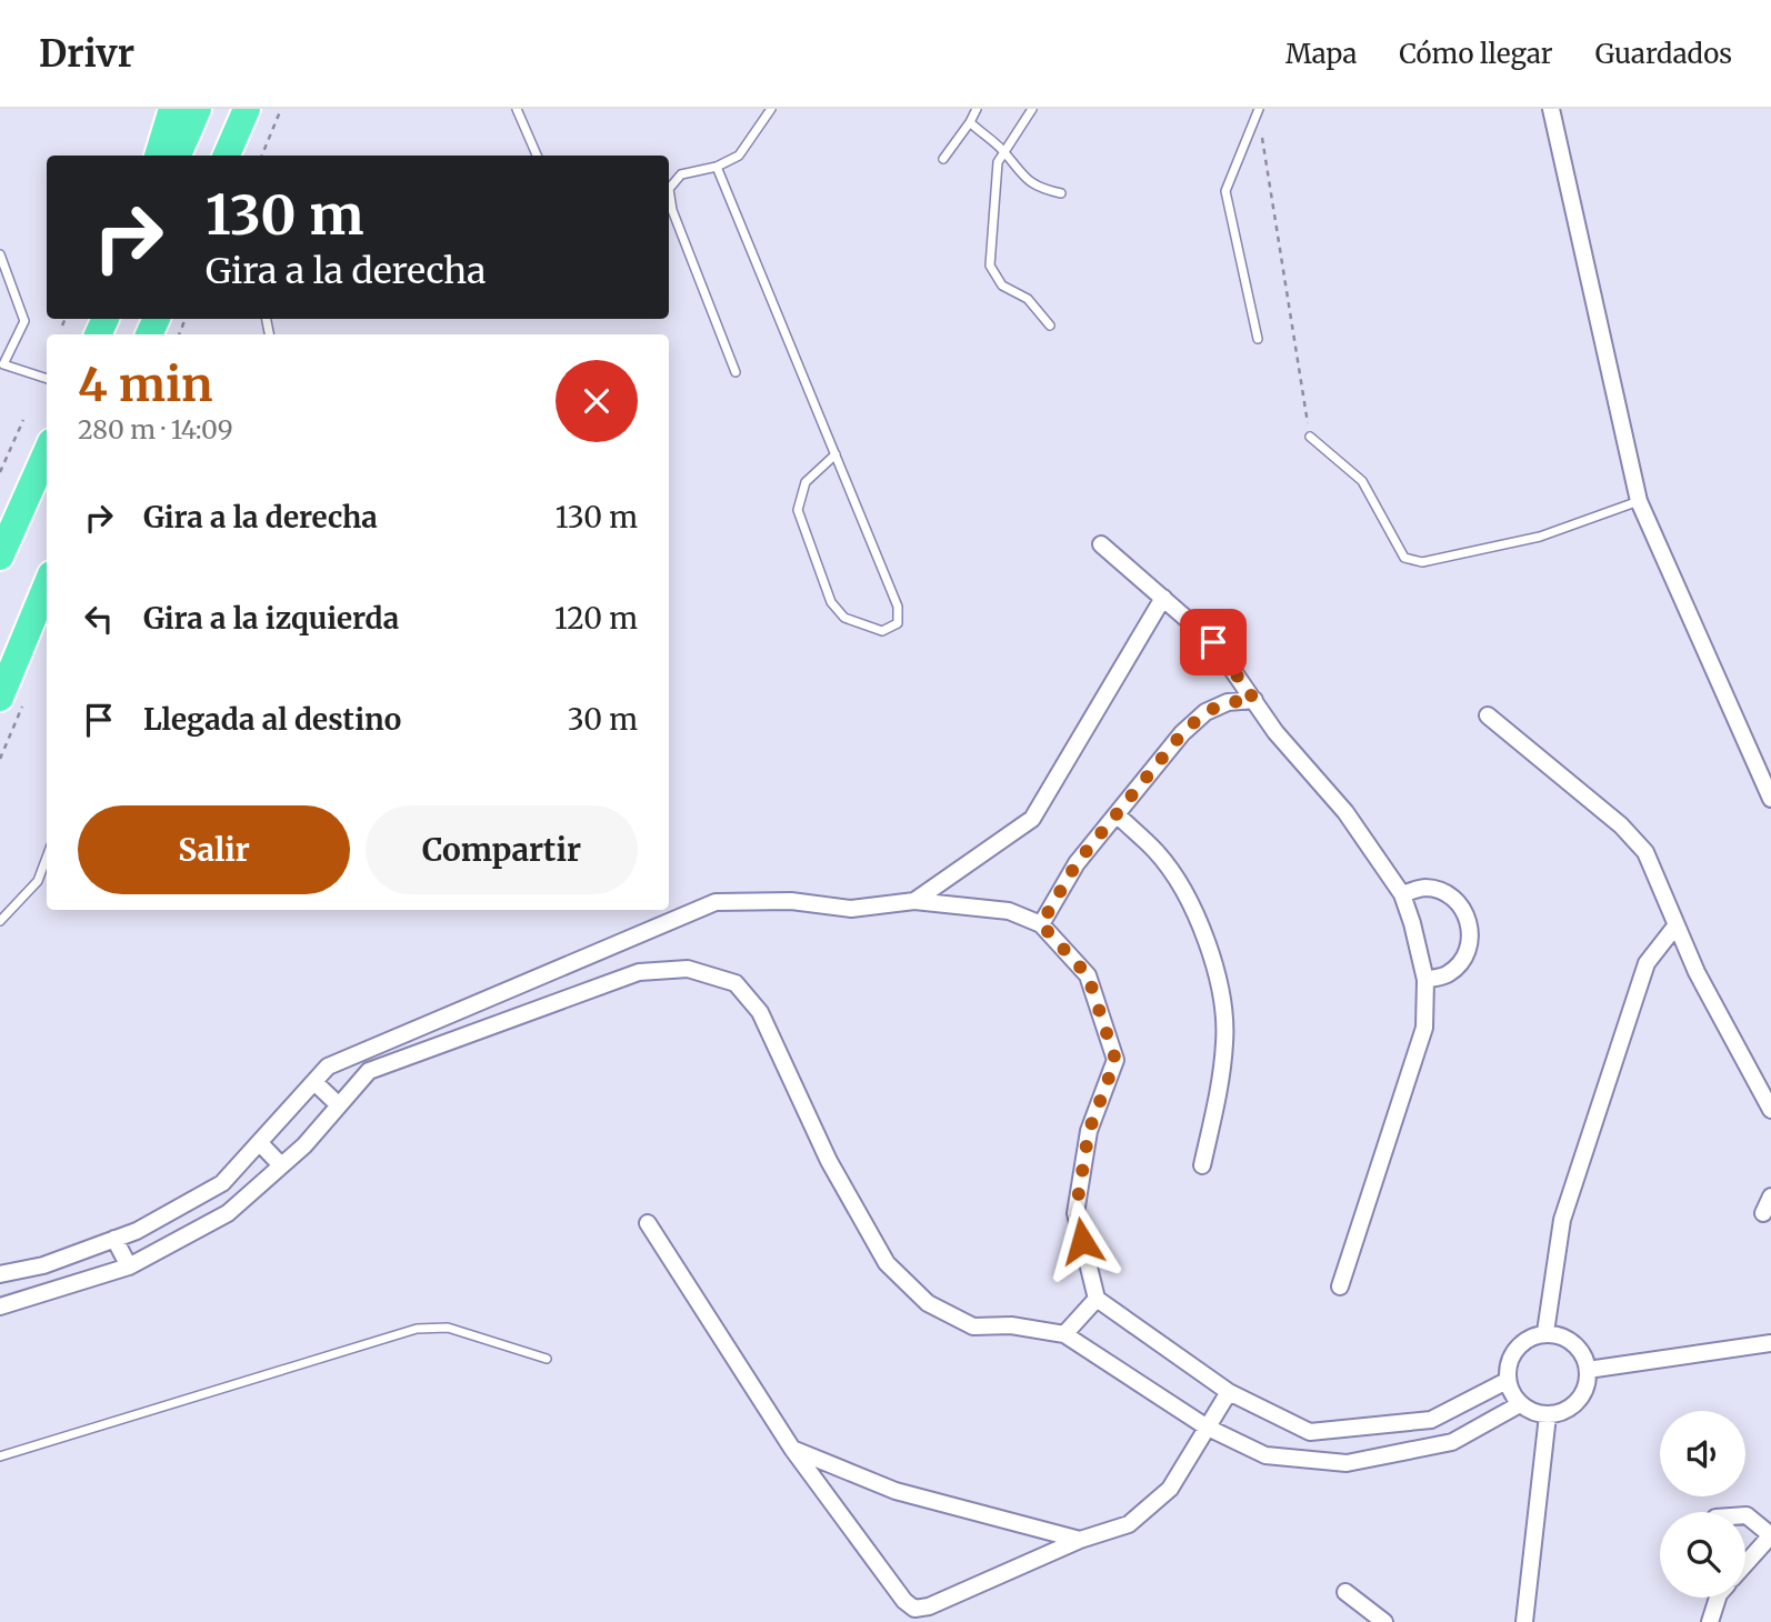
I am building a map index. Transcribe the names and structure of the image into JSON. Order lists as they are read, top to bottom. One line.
{"page":{"header":"Drivr","nav":["Mapa","Cómo llegar","Guardados"],"turn":["130 m","Gira a la derecha"],"heading":["4 min","280 m · 14:09"],"list":[{"name":"Gira a la derecha","value":"130 m"},{"name":"Gira a la izquierda","value":"120 m"},{"name":"Llegada al destino","value":"30 m"}],"buttons":["Salir","Compartir"]}}
